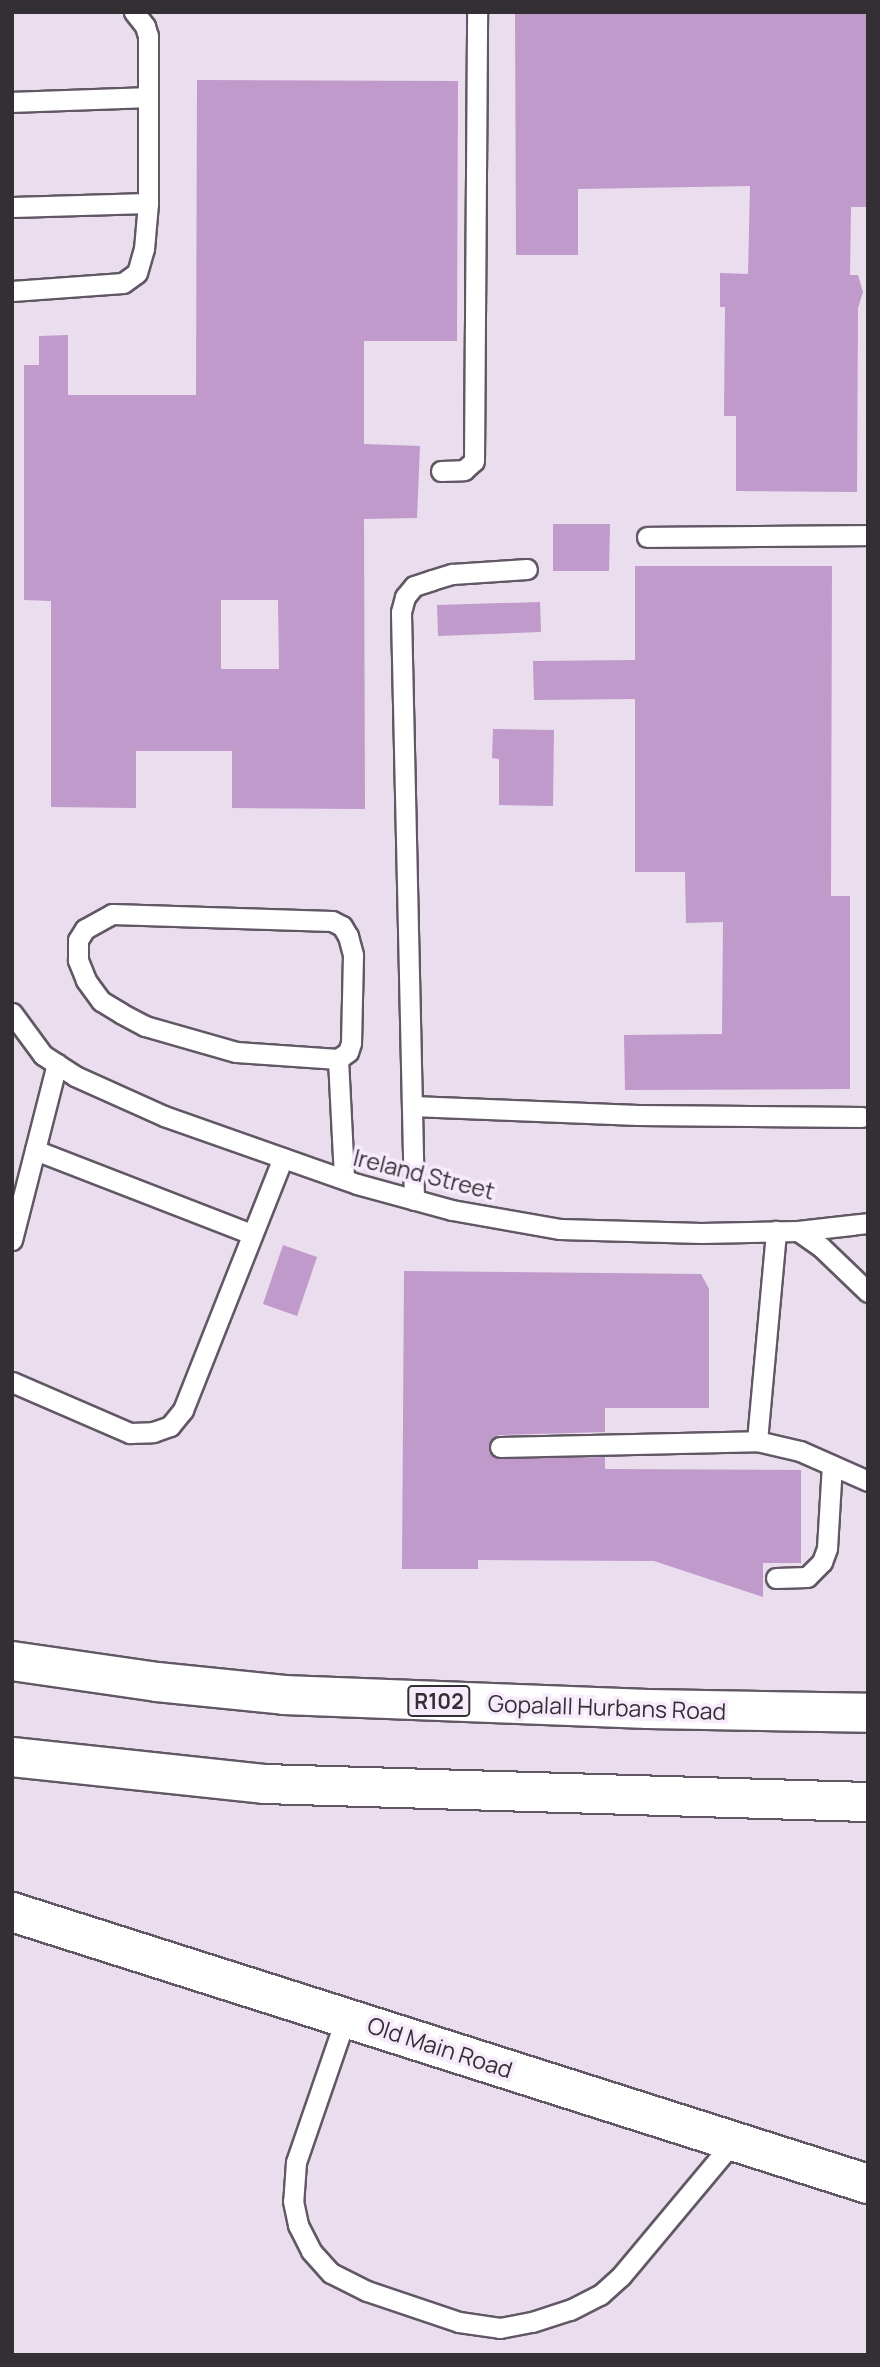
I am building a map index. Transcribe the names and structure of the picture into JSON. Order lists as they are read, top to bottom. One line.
{"streets":{"main road":["R102","Gopalall Hurbans Road","Old Main Road"],"lane":["Ireland Street"]}}
